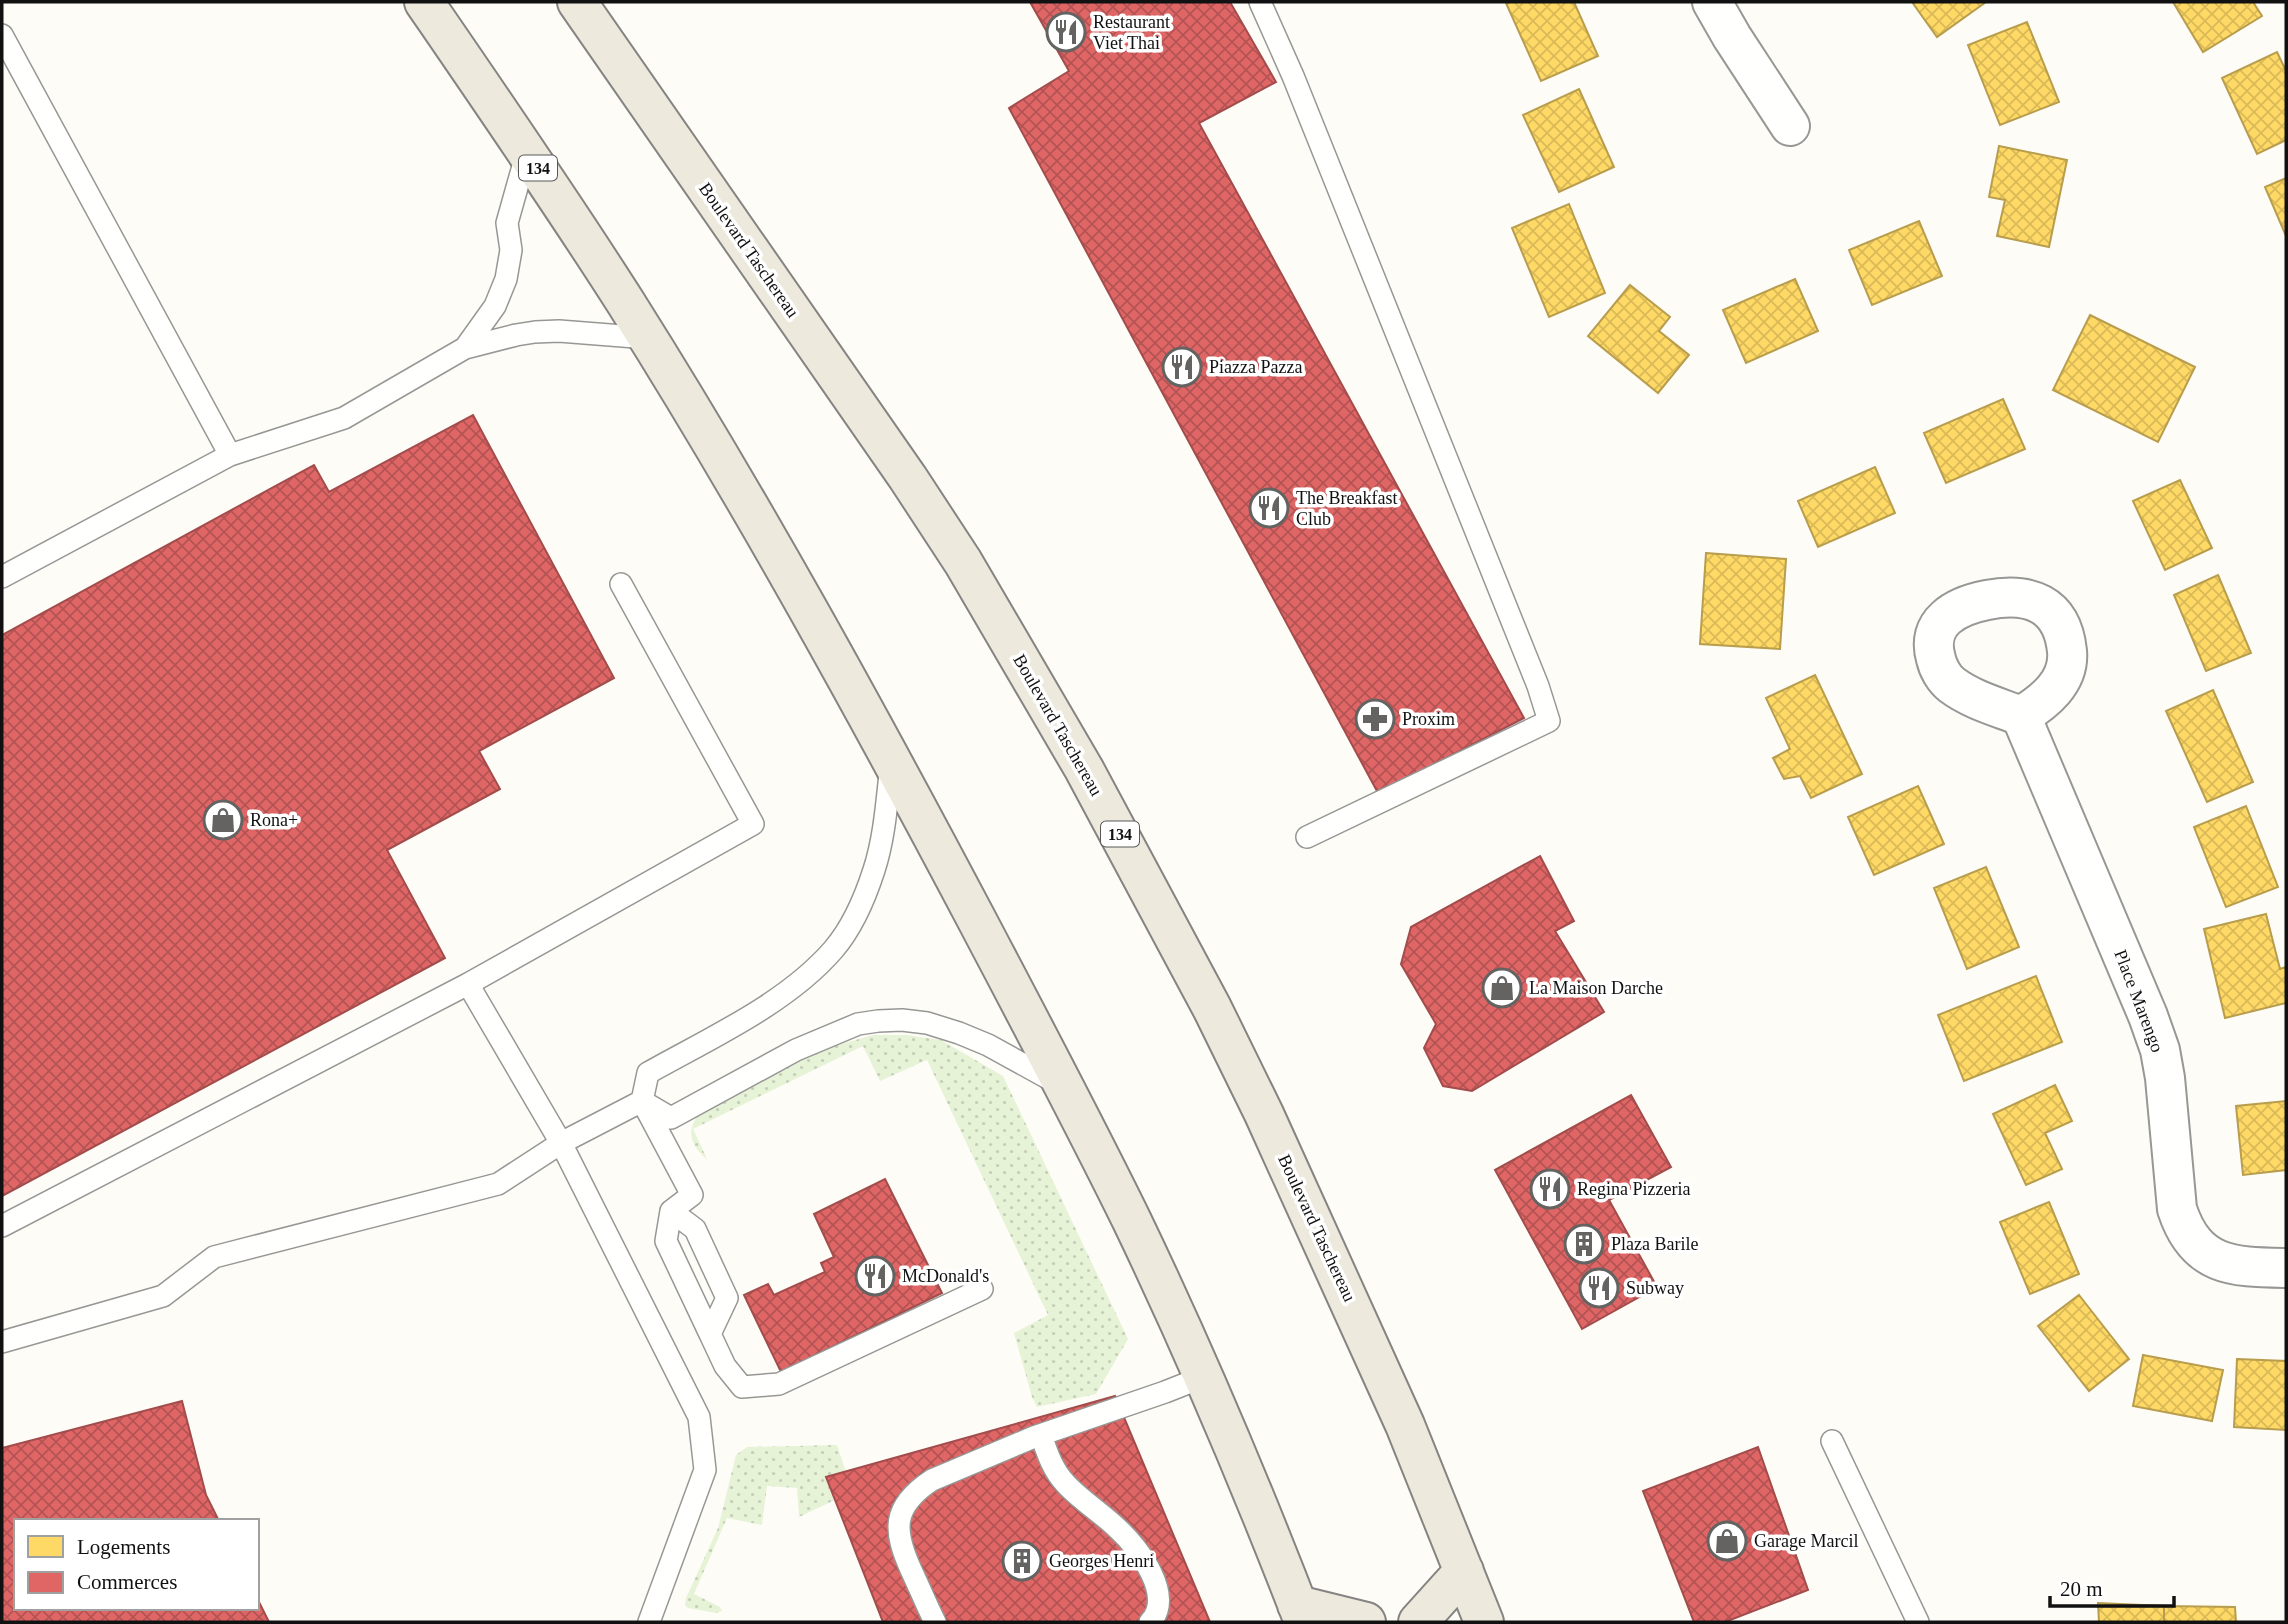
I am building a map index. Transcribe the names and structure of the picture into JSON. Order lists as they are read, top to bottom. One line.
{"streets":{"main road":["134","Boulevard Taschereau"],"street":["Place Marengo"]},"places":{"restaurant":["Restaurant Viet Thai","Piazza Pazza","The Breakfast Club","Regina Pizzeria","McDonald's","Subway"],"pharmacy":["Proxim"],"shop":["Rona+","La Maison Darche","Garage Marcil"],"building":["Plaza Barile","Georges Henri"]},"legend":["Logements","Commerces"],"scale_bar":"20 m"}
